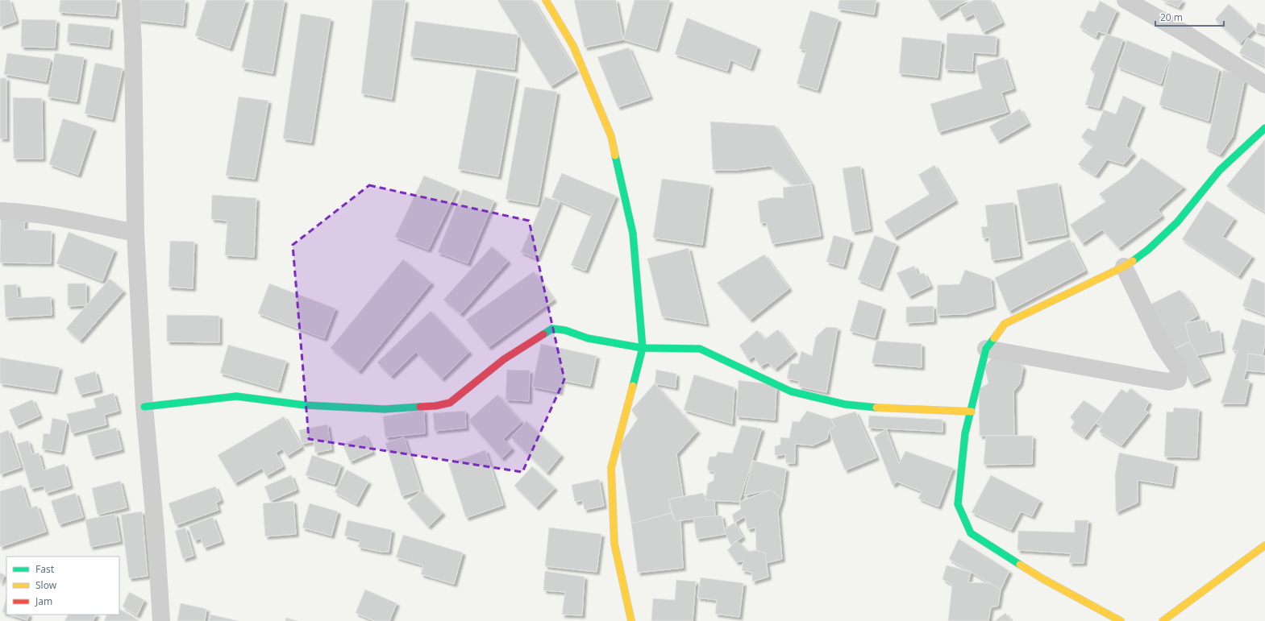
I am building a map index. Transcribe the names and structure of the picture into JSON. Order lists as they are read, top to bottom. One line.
{"legend":["Fast","Slow","Jam"],"scale_bar":"20 m"}
